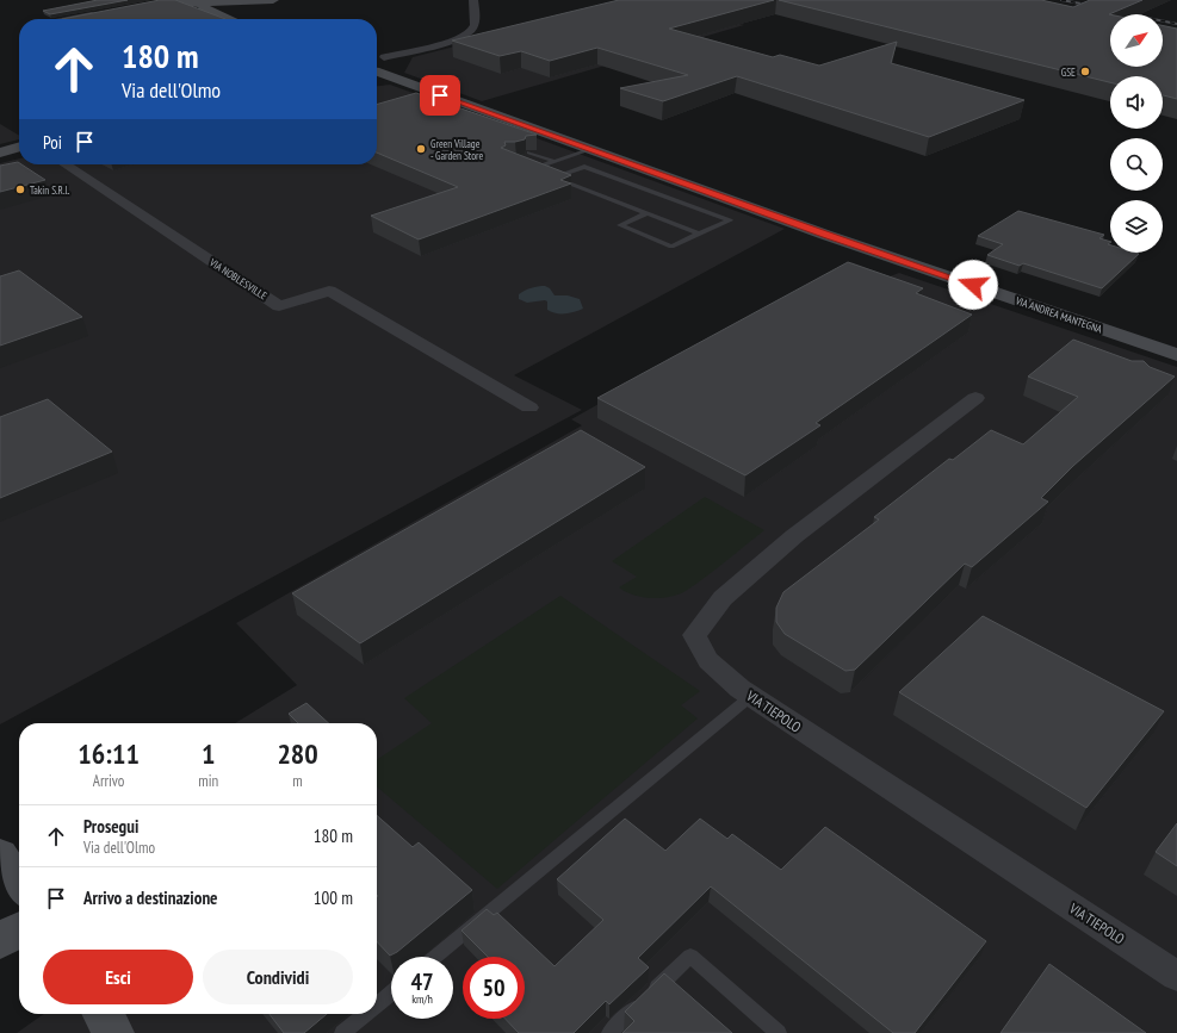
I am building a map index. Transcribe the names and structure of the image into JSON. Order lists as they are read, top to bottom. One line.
{"streets":{"main road":["VIA ANDREA MANTEGNA"],"street":["VIA NOBLESVILLE","VIA TIEPOLO"]},"places":["GSE","Green Village - Garden Store","Takin S.R.l."],"north":"top right","page":{"turn":["180 m","Via dell'Olmo"],"then":"Poi","eta":["16:11","Arrivo","1","min","280","m"],"list":[{"name":"Prosegui","note":"Via dell'Olmo","value":"180 m"},{"name":"Arrivo a destinazione","value":"100 m"}],"buttons":["Esci","Condividi"],"speed":"47 km/h","limit":"50"}}
